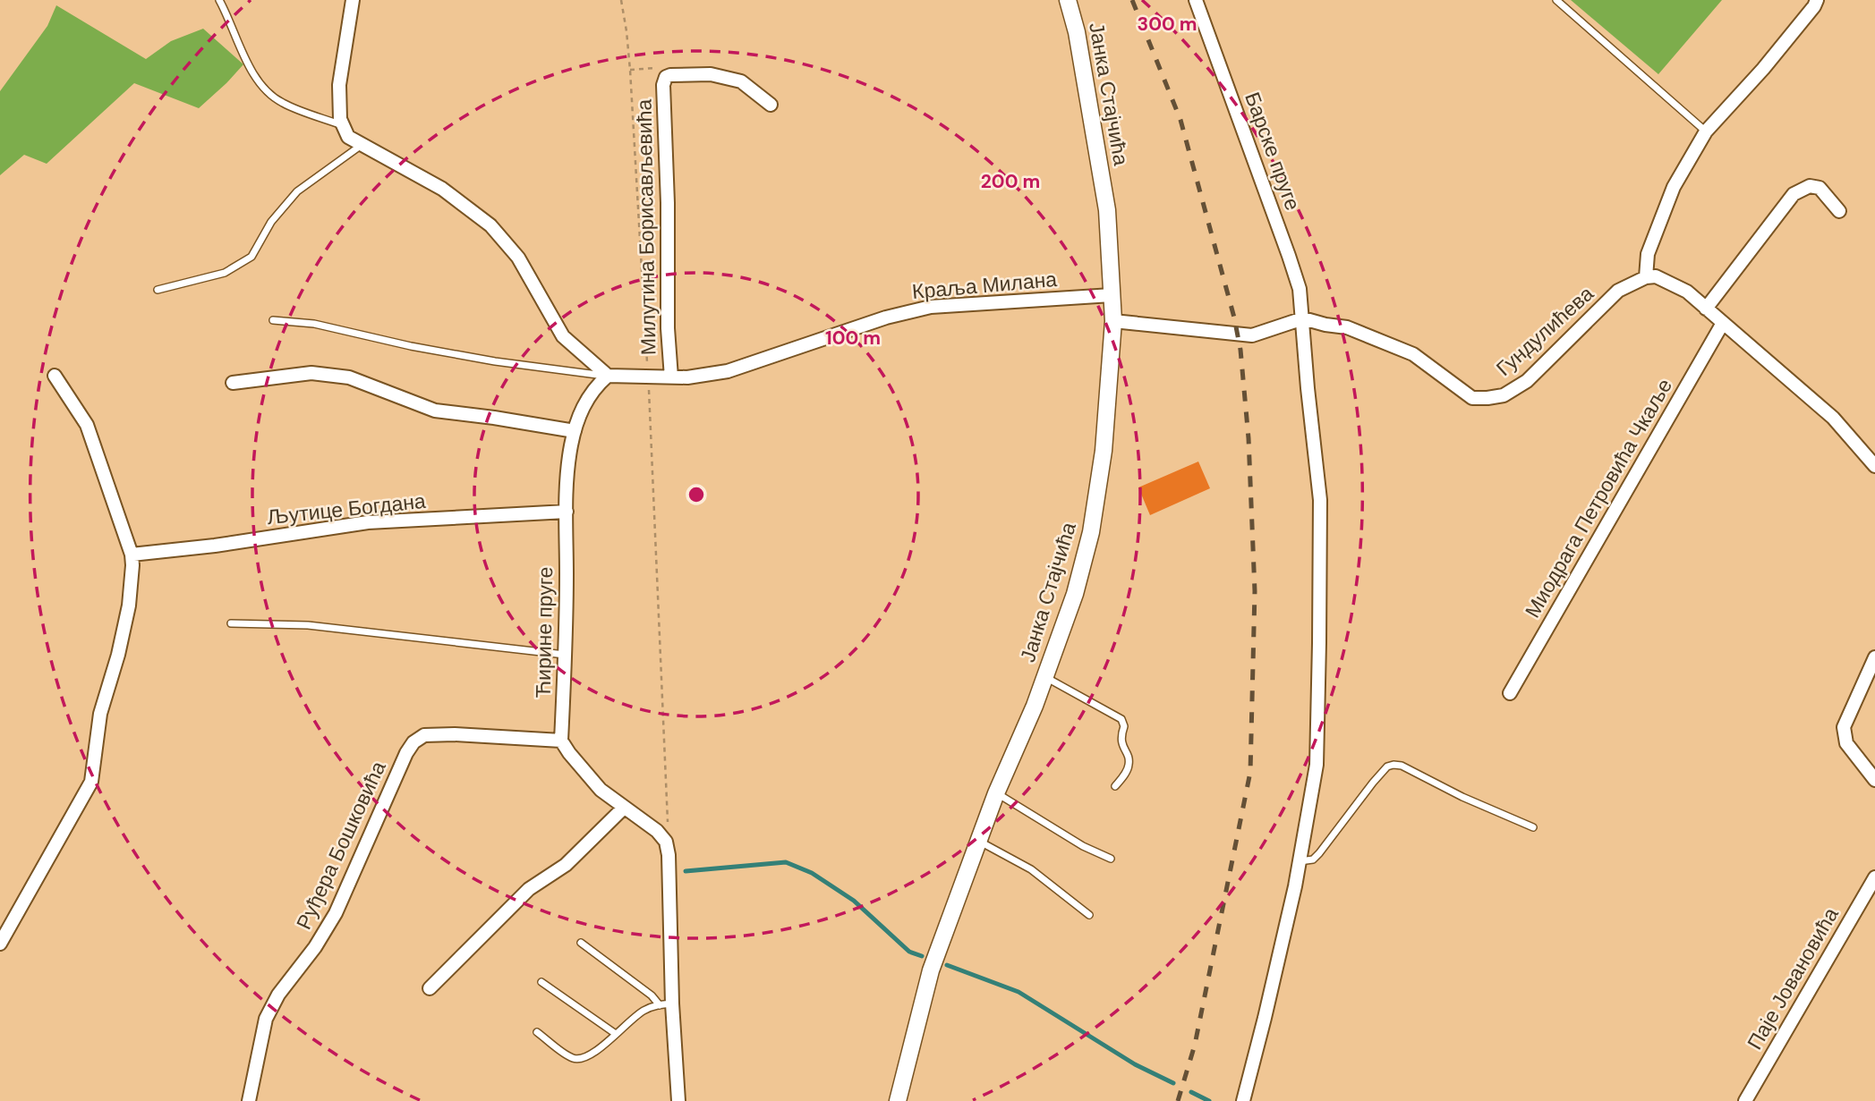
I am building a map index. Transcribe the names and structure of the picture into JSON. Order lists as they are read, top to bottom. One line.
{"streets":{"street":["Јанка Стајчића","Барске пруге","Милутина Борисављевића","Краља Милана","Гундулићева","Миодрага Петровића Чкаље","Љутице Богдана","Ћирине пруге","Руђера Бошковића","Паје Јовановића"]},"crossings":[["Јанка Стајчића","Краља Милана"],["Барске пруге","Гундулићева"],["Милутина Борисављевића","Краља Милана"],["Краља Милана","Ћирине пруге"],["Љутице Богдана","Ћирине пруге"],["Ћирине пруге","Руђера Бошковића"]],"rings":["300 m","200 m","100 m"]}
